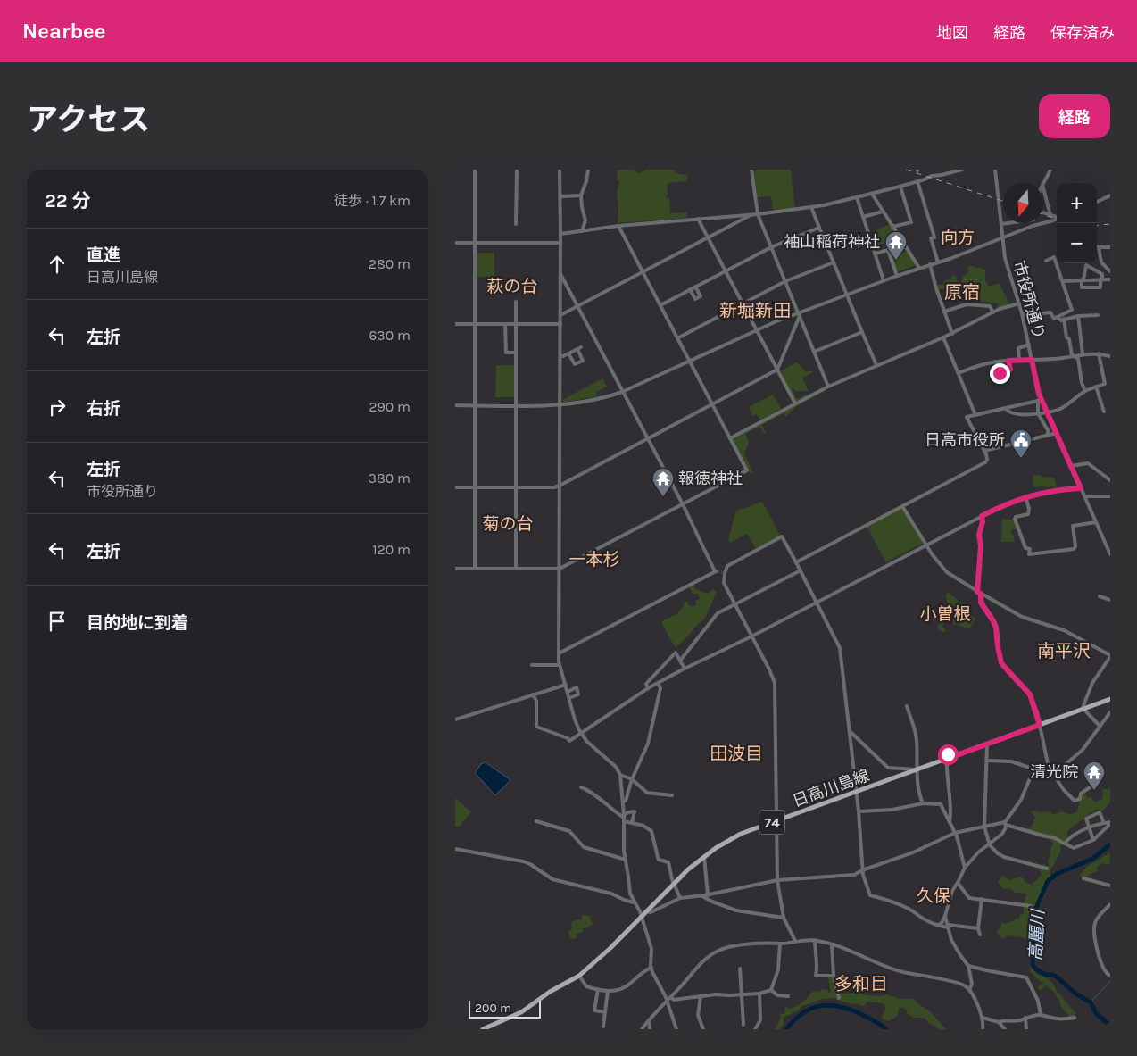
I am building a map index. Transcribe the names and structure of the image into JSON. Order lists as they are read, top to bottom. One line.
{"streets":{"main road":["日高川島線","74"],"street":["市役所通り"]},"districts":["向方","萩の台","原宿","新堀新田","菊の台","一本杉","小曽根","南平沢","田波目","久保","多和目"],"water":["高麗川"],"places":{"temple":["袖山稲荷神社","報徳神社","清光院"],"public building":["日高市役所"]},"scale_bar":"200 m","north":"bottom","page":{"header":"Nearbee","nav":["地図","経路","保存済み"],"title":"アクセス","buttons":"経路","heading":["22 分","徒歩 · 1.7 km"],"map_buttons":["+","−"],"list":[["直進","日高川島線","280 m"],["左折","630 m"],["右折","290 m"],["左折","市役所通り","380 m"],["左折","120 m"],"目的地に到着"],"scale":"200 m"}}
